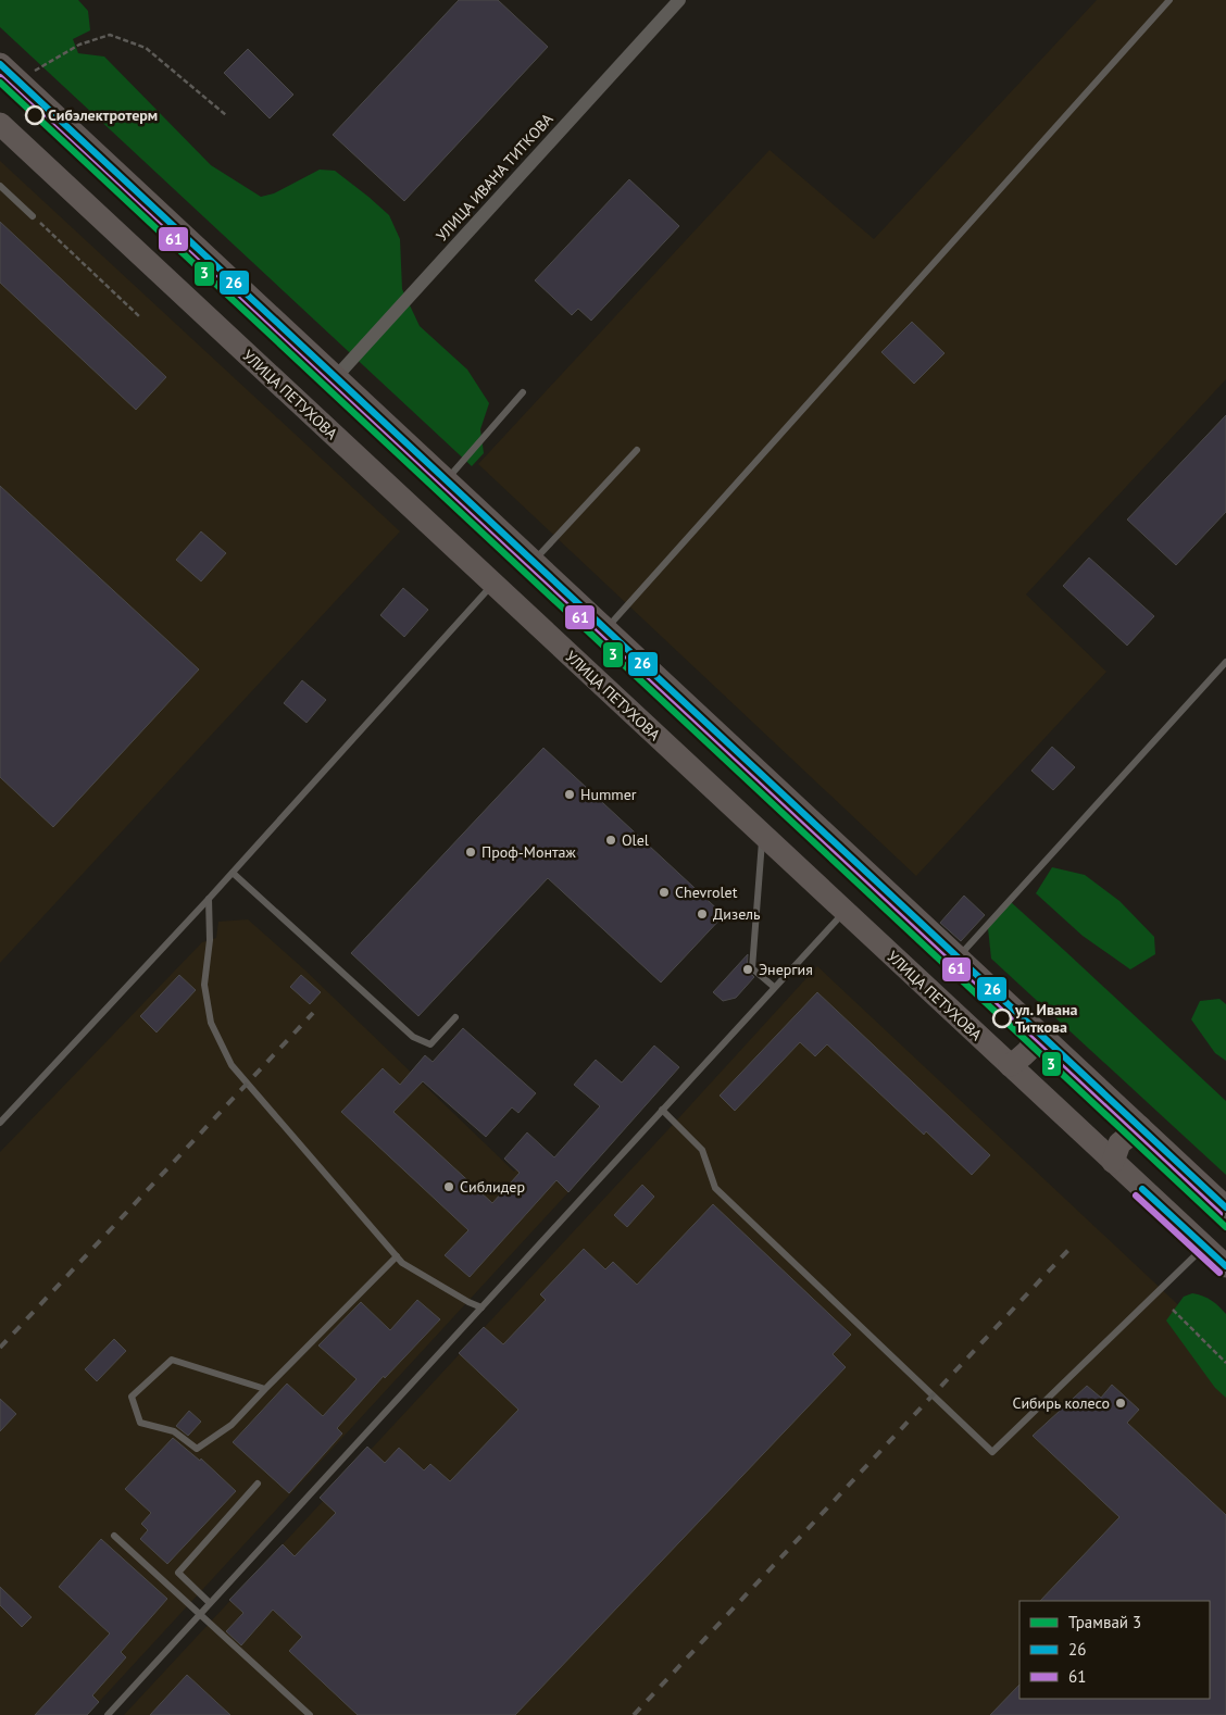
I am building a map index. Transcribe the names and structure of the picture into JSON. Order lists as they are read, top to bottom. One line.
{"streets":{"highway":["УЛИЦА ПЕТУХОВА"],"street":["УЛИЦА ИВАНА ТИТКОВА"]},"places":["Сибэлектротерм","Hummer","Olel","Проф-Монтаж","Chevrolet","Дизель","Энергия","ул. Ивана Титкова","Сиблидер","Сибирь колесо"],"lines":["transit line 26","transit line 61","tram line 3"],"legend":["Трамвай 3","26","61"]}
